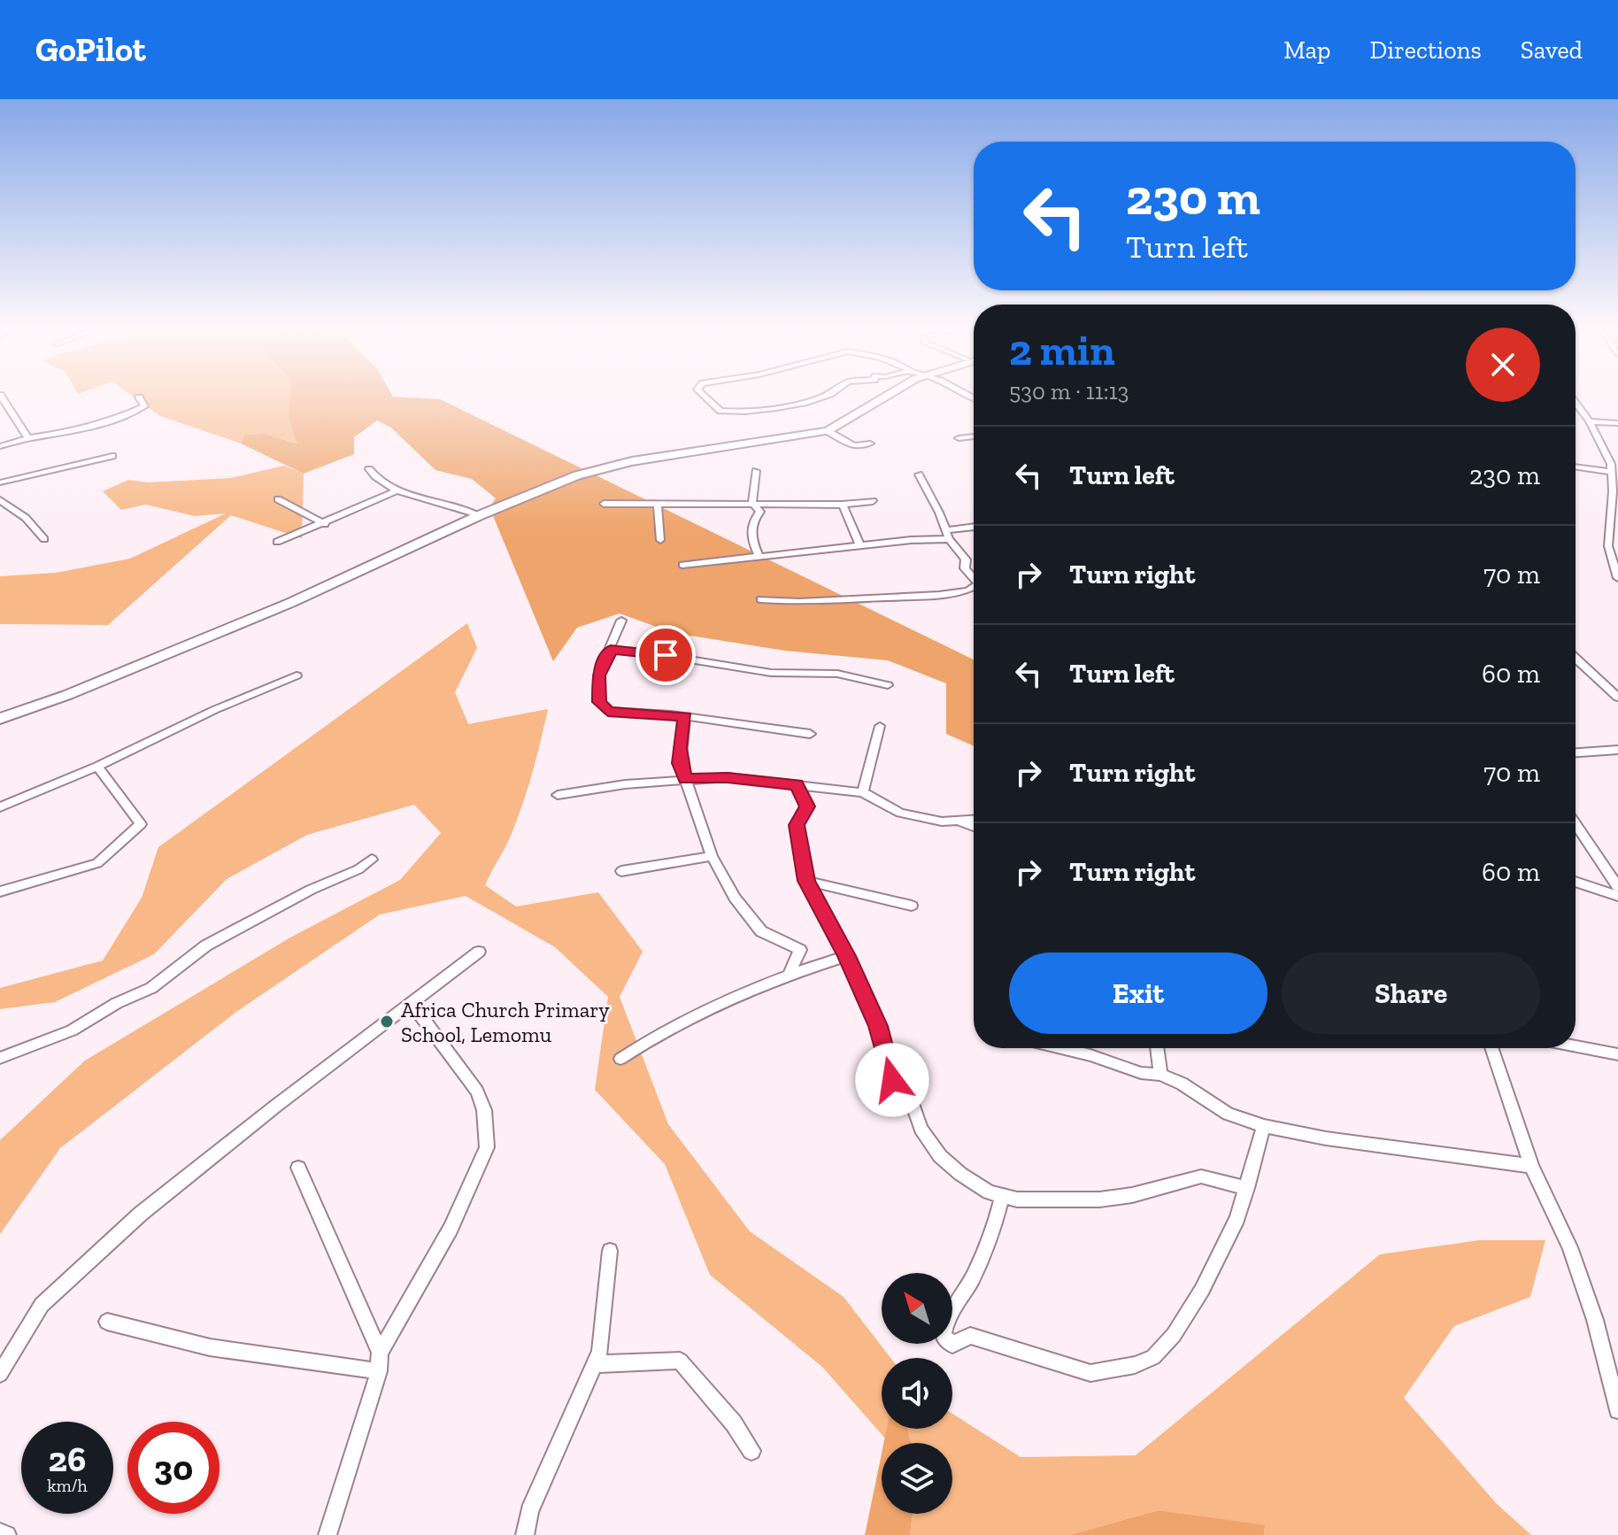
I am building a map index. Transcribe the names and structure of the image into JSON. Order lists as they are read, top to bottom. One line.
{"places":["Africa Church Primary School, Lemomu"],"north":"top left","page":{"header":"GoPilot","nav":["Map","Directions","Saved"],"turn":["230 m","Turn left"],"heading":["2 min","530 m · 11:13"],"list":[{"name":"Turn left","value":"230 m"},{"name":"Turn right","value":"70 m"},{"name":"Turn left","value":"60 m"},{"name":"Turn right","value":"70 m"},{"name":"Turn right","value":"60 m"}],"buttons":["Exit","Share"],"speed":"26 km/h","limit":"30"}}
